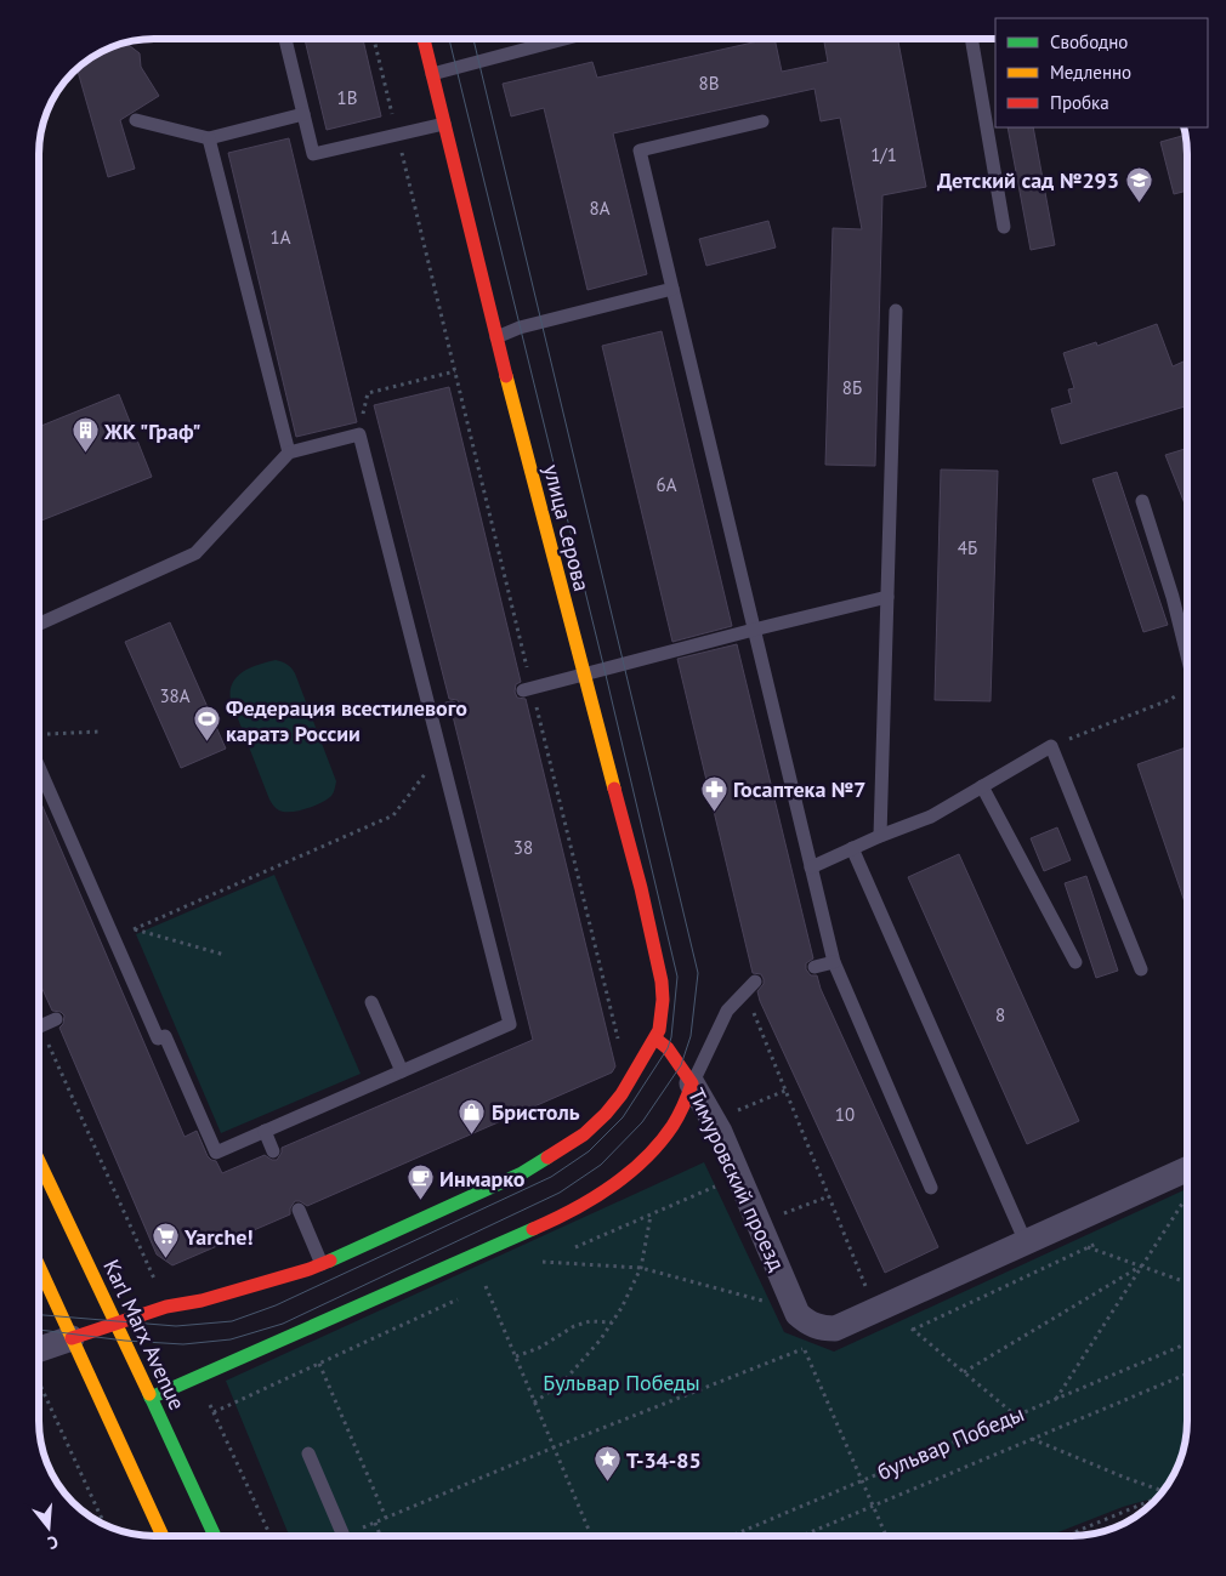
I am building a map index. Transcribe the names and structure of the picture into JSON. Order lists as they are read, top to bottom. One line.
{"streets":{"street":["улица Серова","Тимуровский проезд","Karl Marx Avenue"],"path":["бульвар Победы"]},"crossings":[["улица Серова","Тимуровский проезд"],["улица Серова","Karl Marx Avenue"]],"parks":["Бульвар Победы"],"places":{"school or university":["Детский сад №293"],"building":["ЖК \"Граф\""],"sports":["Федерация всестилевого каратэ России"],"pharmacy":["Госаптека №7"],"shop":["Бристоль"],"cafe":["Инмарко"],"supermarket":["Yarche!"],"place":["Т-34-85"]},"house_numbers":["8В","1В","1/1","8А","1А","8Б","6А","4Б","38А","38","8","10"],"legend":["Свободно","Медленно","Пробка"],"north":"bottom"}
